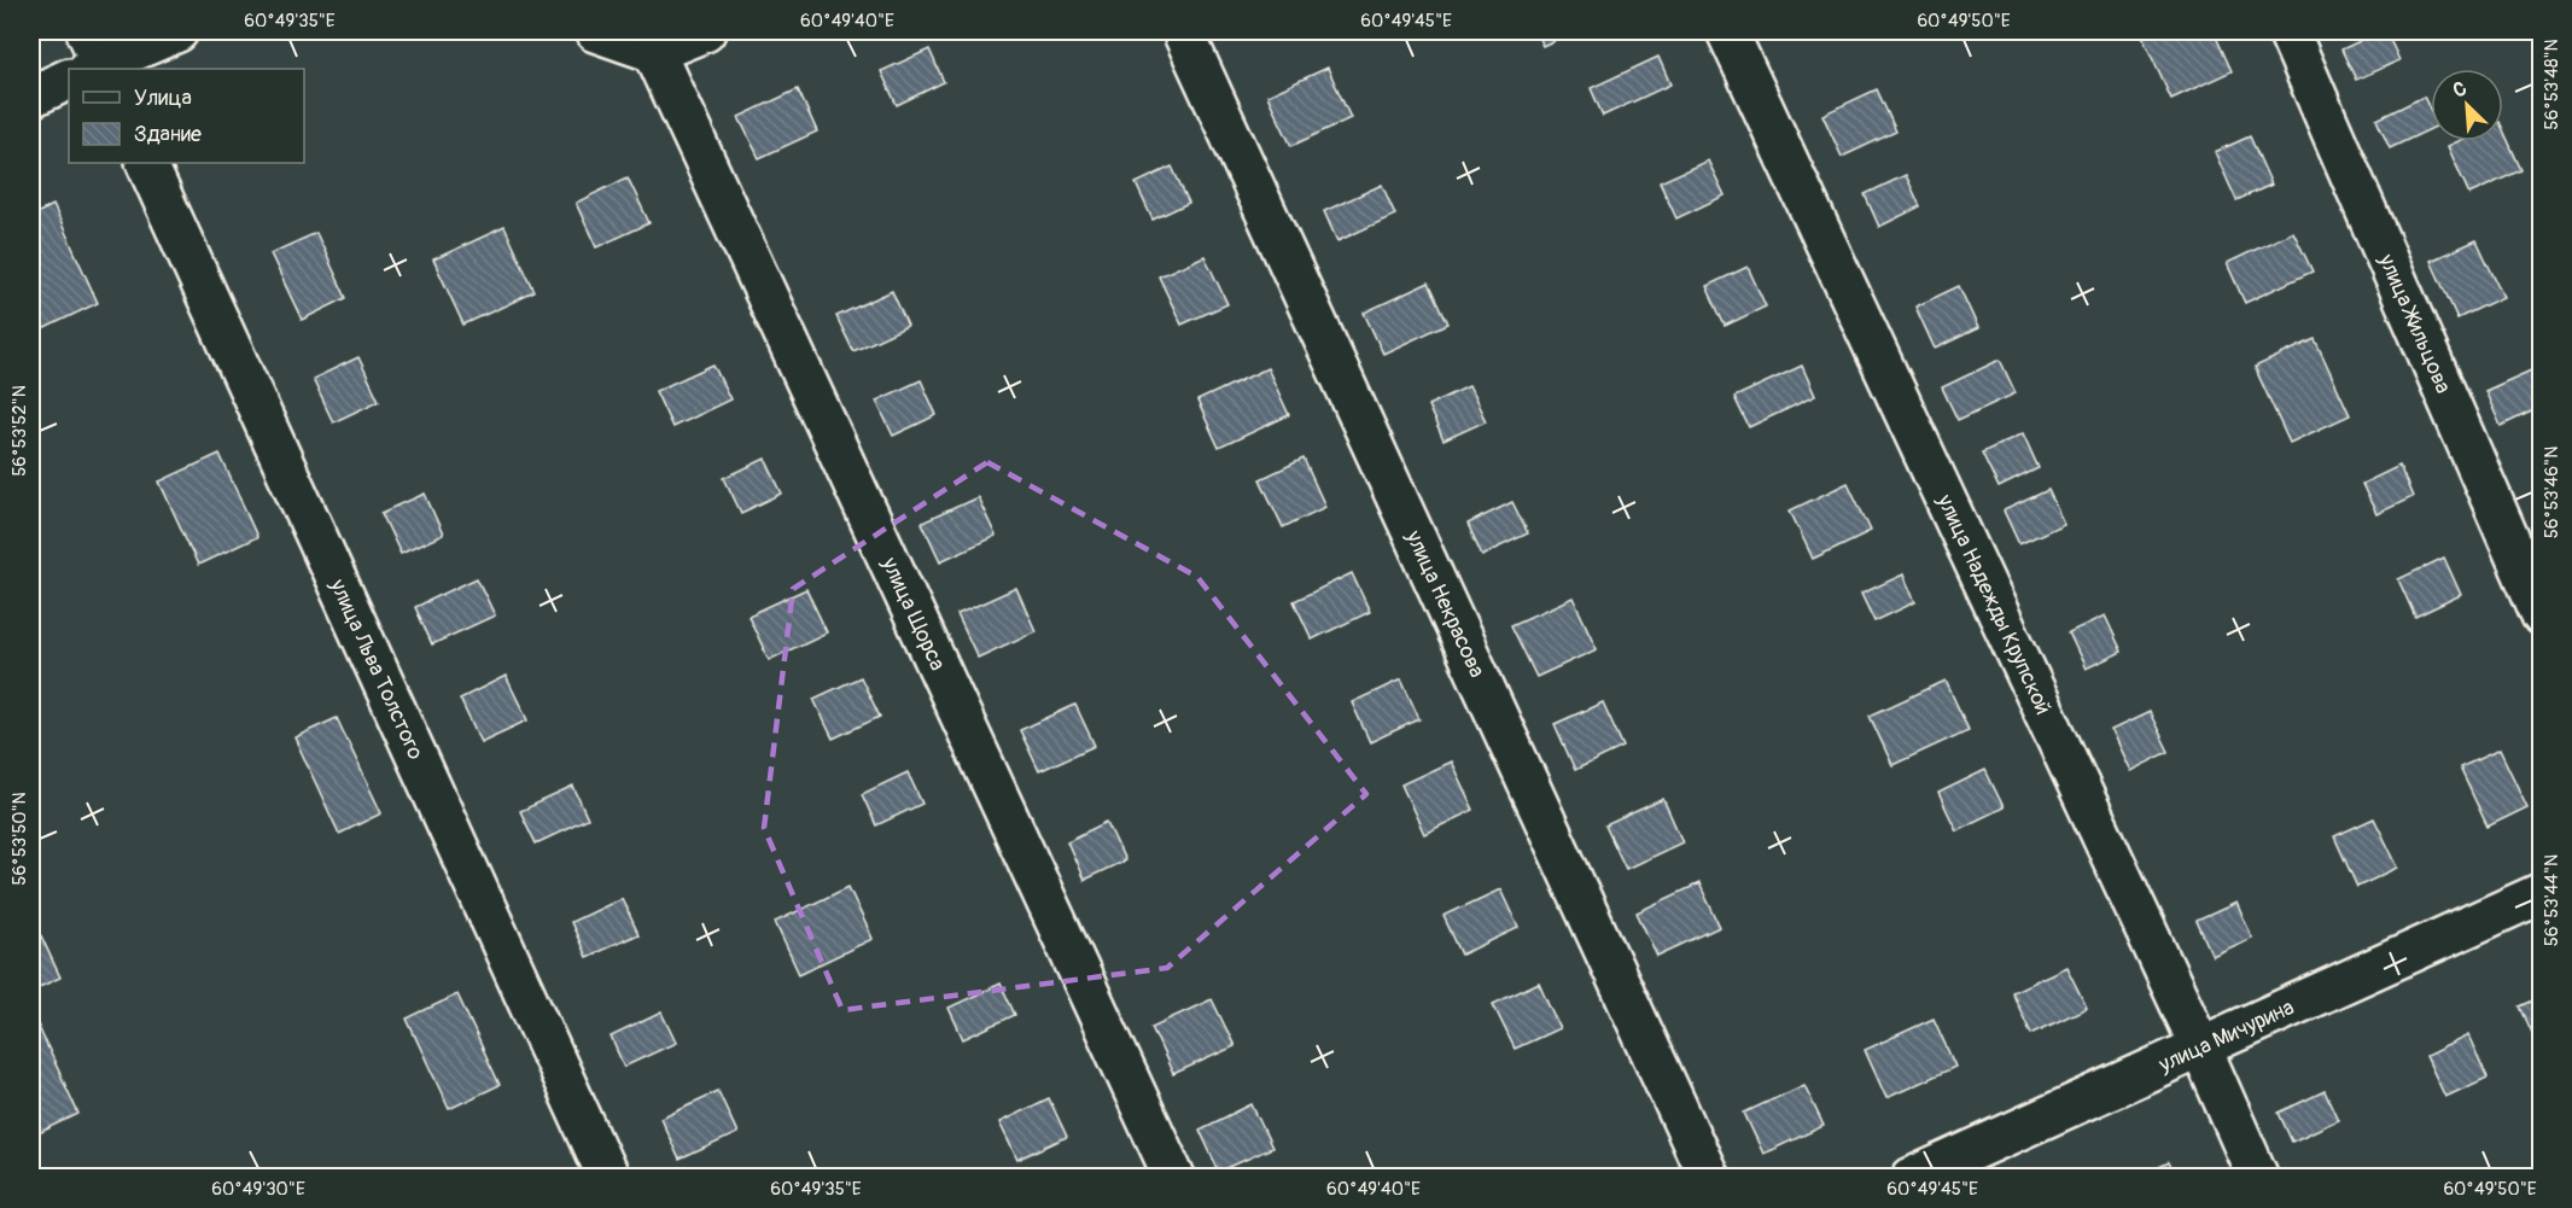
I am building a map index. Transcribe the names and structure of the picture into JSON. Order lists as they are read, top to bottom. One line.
{"streets":{"street":["улица Жильцова","улица Некрасова","улица Надежды Крупской","улица Щорса","улица Льва Толстого","улица Мичурина"]},"crossings":[["улица Надежды Крупской","улица Мичурина"]],"legend":["Улица","Здание"],"north":"top left","coordinates":["60°49'35\"E","60°49'40\"E","60°49'45\"E","60°49'50\"E","56°53'48\"N","56°53'52\"N","56°53'46\"N","56°53'50\"N","56°53'44\"N","60°49'30\"E"]}
